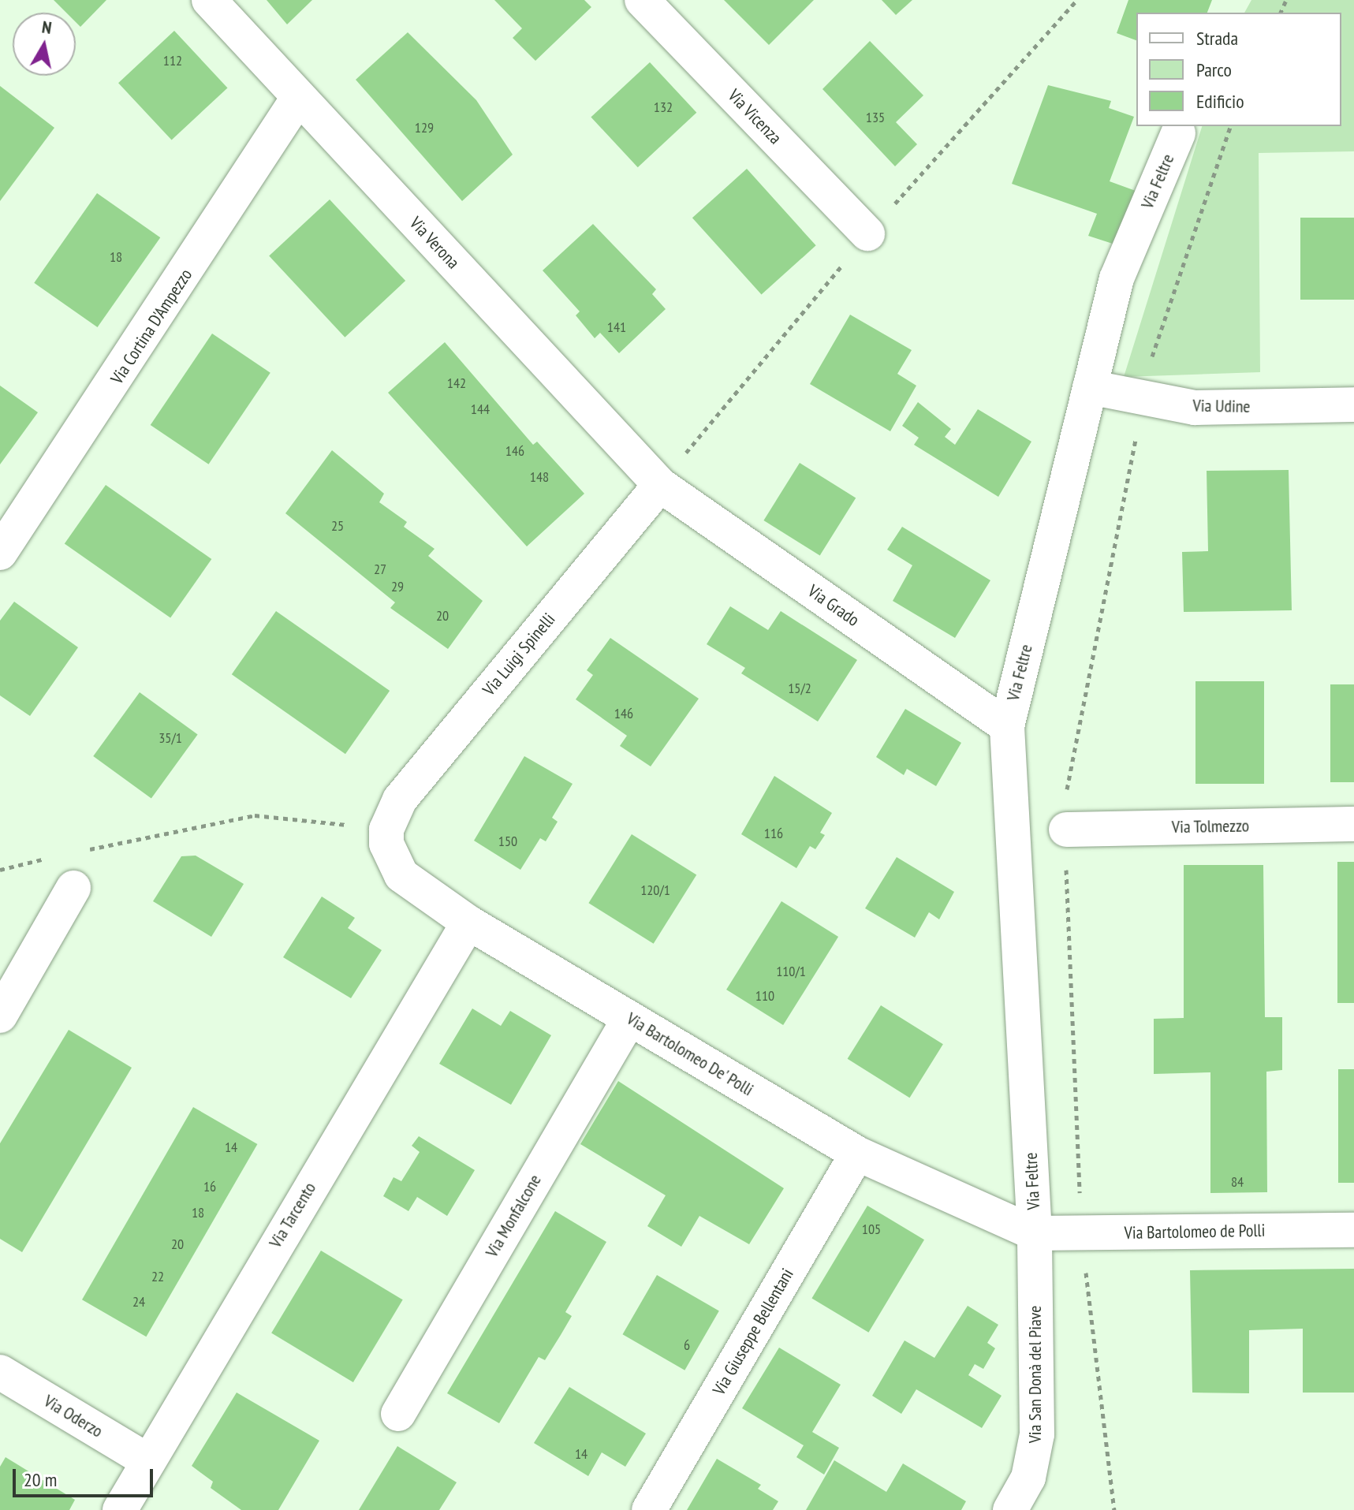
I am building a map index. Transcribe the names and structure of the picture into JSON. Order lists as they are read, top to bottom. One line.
{"streets":{"street":["Via Vicenza","Via Feltre","Via Verona","Via Cortina D'Ampezzo","Via Udine","Via Grado","Via Luigi Spinelli","Via Tolmezzo","Via Bartolomeo De' Polli","Via Tarcento","Via Monfalcone","Via Bartolomeo de Polli","Via Giuseppe Bellentani","Via San Donà del Piave","Via Oderzo"]},"crossings":[["Via Feltre","Via Udine"],["Via Feltre","Via Grado"],["Via Feltre","Via Bartolomeo De' Polli"],["Via Feltre","Via Bartolomeo de Polli"],["Via Feltre","Via San Donà del Piave"],["Via Verona","Via Cortina D'Ampezzo"],["Via Verona","Via Grado"],["Via Verona","Via Luigi Spinelli"],["Via Grado","Via Luigi Spinelli"],["Via Luigi Spinelli","Via Bartolomeo De' Polli"],["Via Bartolomeo De' Polli","Via Tarcento"],["Via Bartolomeo De' Polli","Via Monfalcone"],["Via Bartolomeo De' Polli","Via Bartolomeo de Polli"],["Via Bartolomeo De' Polli","Via Giuseppe Bellentani"],["Via Bartolomeo De' Polli","Via San Donà del Piave"],["Via Tarcento","Via Oderzo"],["Via Bartolomeo de Polli","Via San Donà del Piave"]],"house_numbers":["112","132","135","129","18","141","142","144","146","148","25","27","29","20","15/2","146","35/1","116","150","120/1","110/1","110","14","84","16","18","105","20","22","24","6","14"],"legend":["Strada","Parco","Edificio"],"scale_bar":"20 m","north":"top"}
